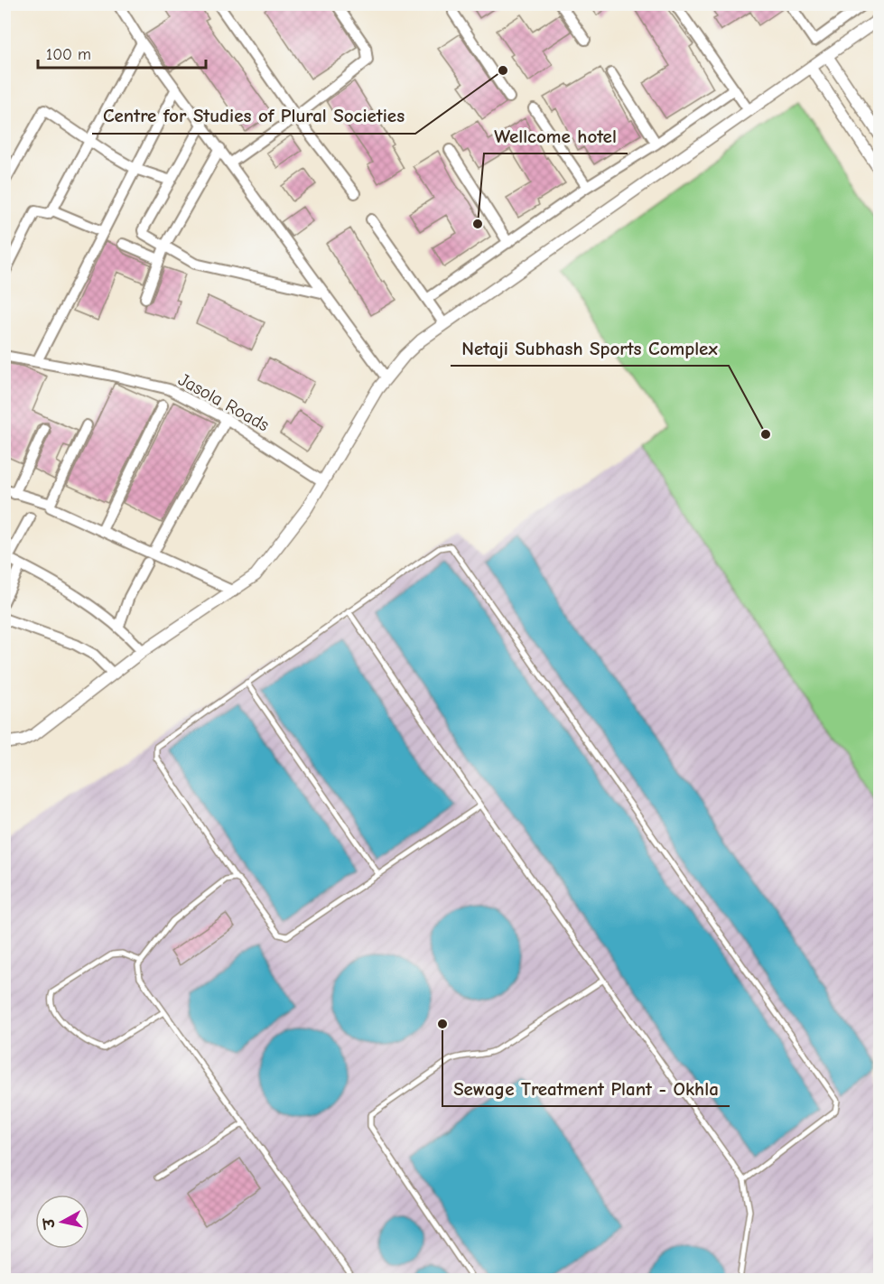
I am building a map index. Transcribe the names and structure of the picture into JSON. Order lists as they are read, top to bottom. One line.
{"streets":{"street":["Jasola Roads"]},"places":["Centre for Studies of Plural Societies","Wellcome hotel","Netaji Subhash Sports Complex","Sewage Treatment Plant - Okhla"],"scale_bar":"100 m","north":"left"}
